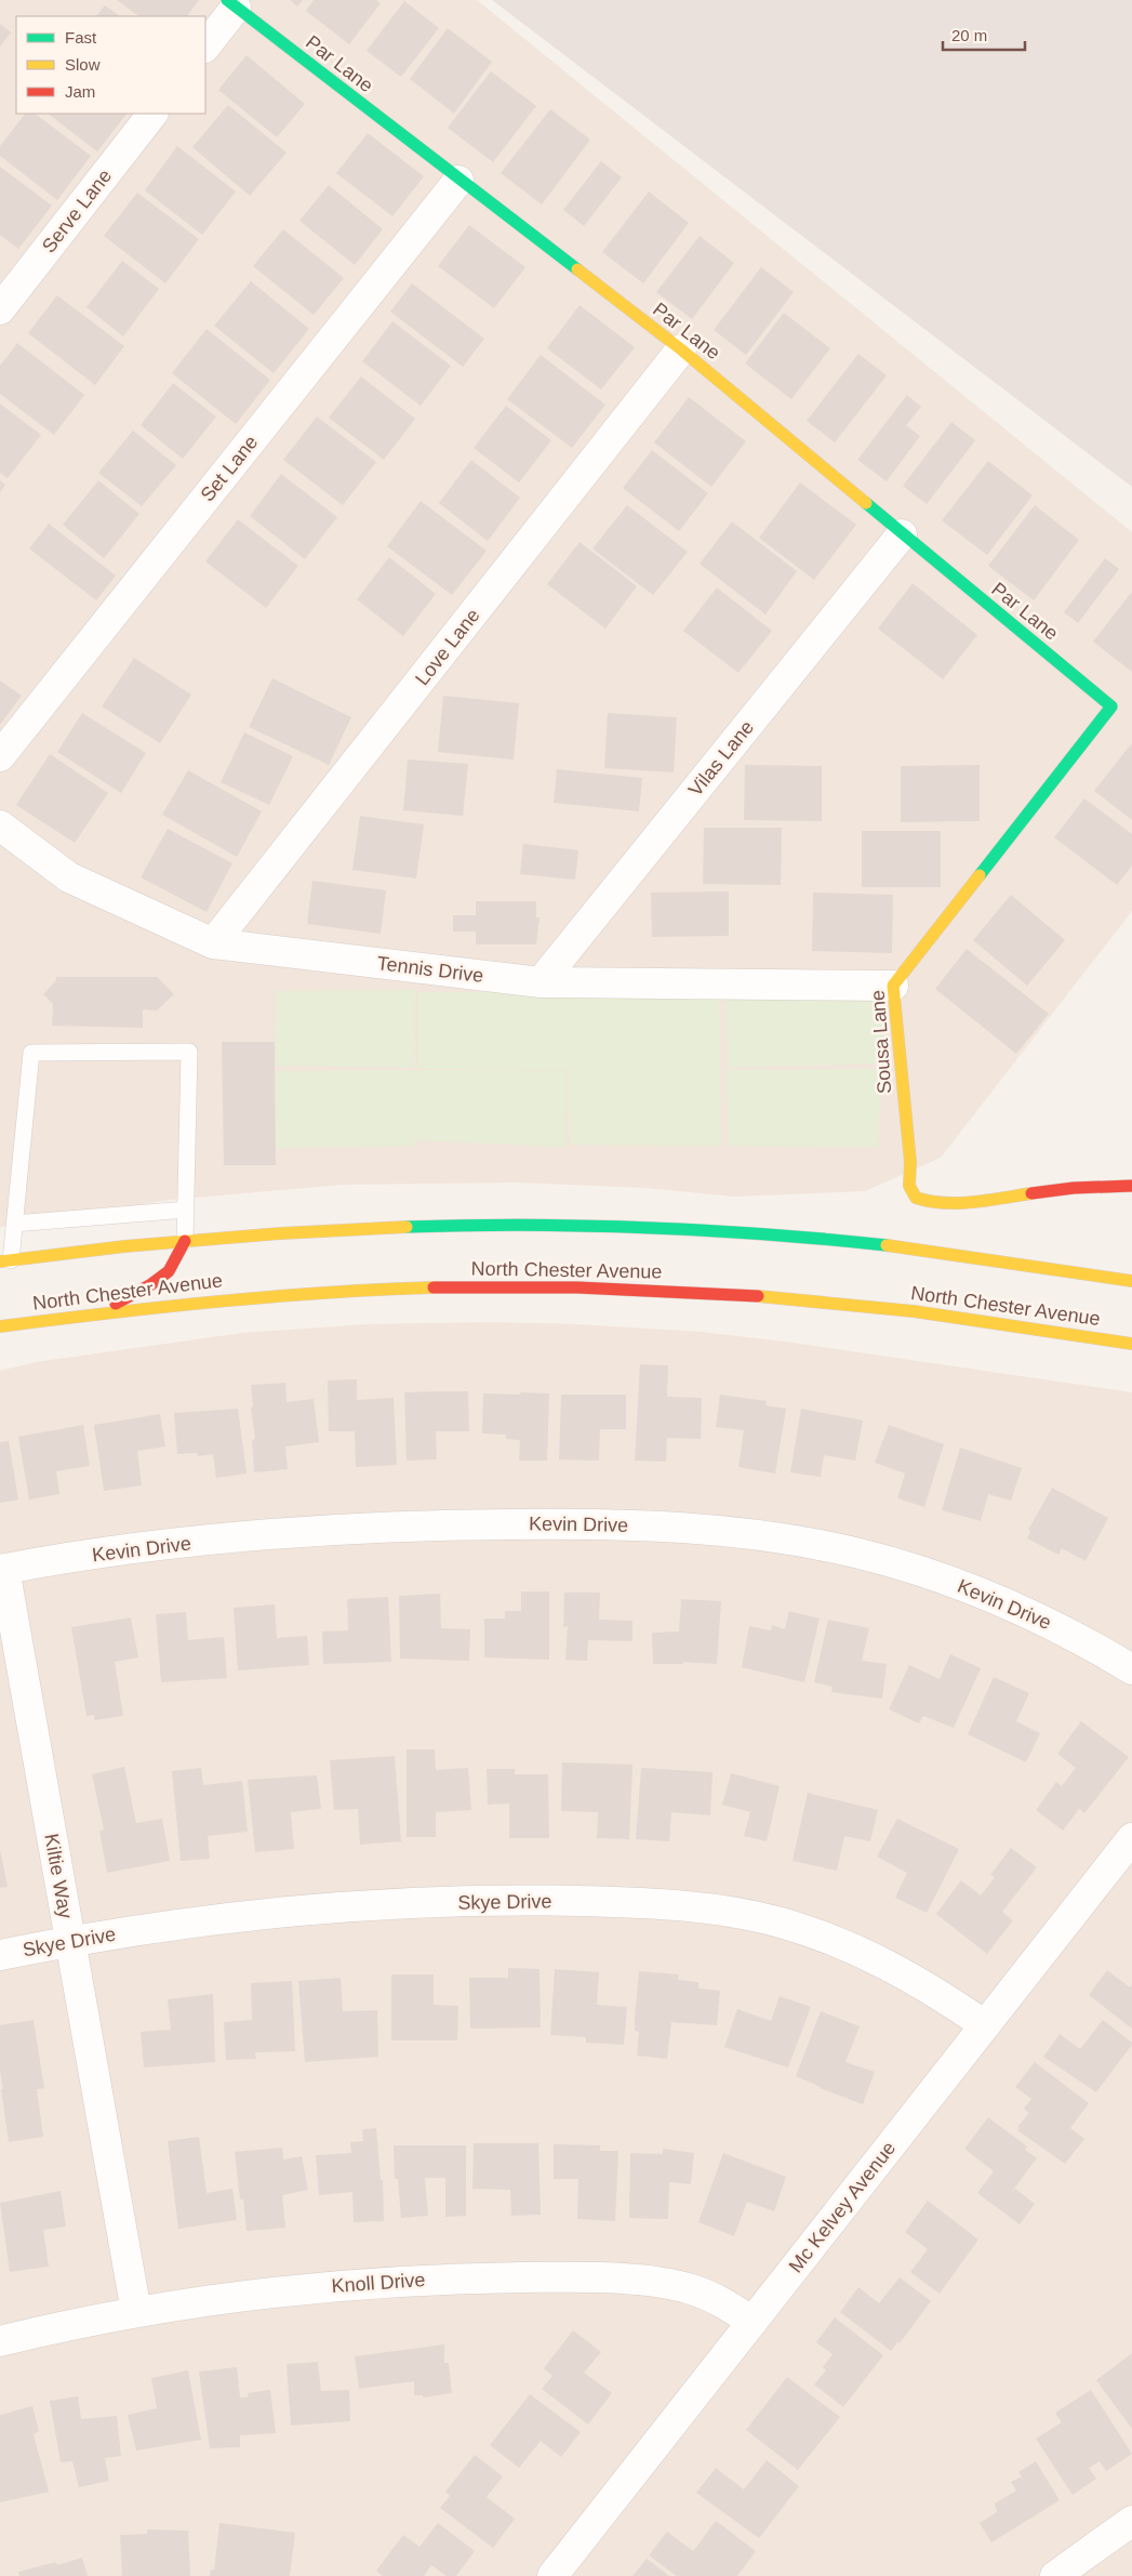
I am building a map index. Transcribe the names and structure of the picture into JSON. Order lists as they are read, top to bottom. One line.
{"streets":{"main road":["Par Lane","Sousa Lane","North Chester Avenue"],"street":["Serve Lane","Set Lane","Love Lane","Vilas Lane","Tennis Drive","Kevin Drive","Kiltie Way","Skye Drive","Mc Kelvey Avenue","Knoll Drive"]},"crossings":[["Par Lane","Set Lane"],["Par Lane","Love Lane"],["Par Lane","Vilas Lane"],["Par Lane","Sousa Lane"],["Love Lane","Tennis Drive"],["Vilas Lane","Tennis Drive"],["Tennis Drive","Sousa Lane"],["Kevin Drive","Kiltie Way"],["Kiltie Way","Skye Drive"],["Kiltie Way","Knoll Drive"],["Skye Drive","Mc Kelvey Avenue"],["Mc Kelvey Avenue","Knoll Drive"]],"legend":["Fast","Slow","Jam"],"scale_bar":"20 m"}
